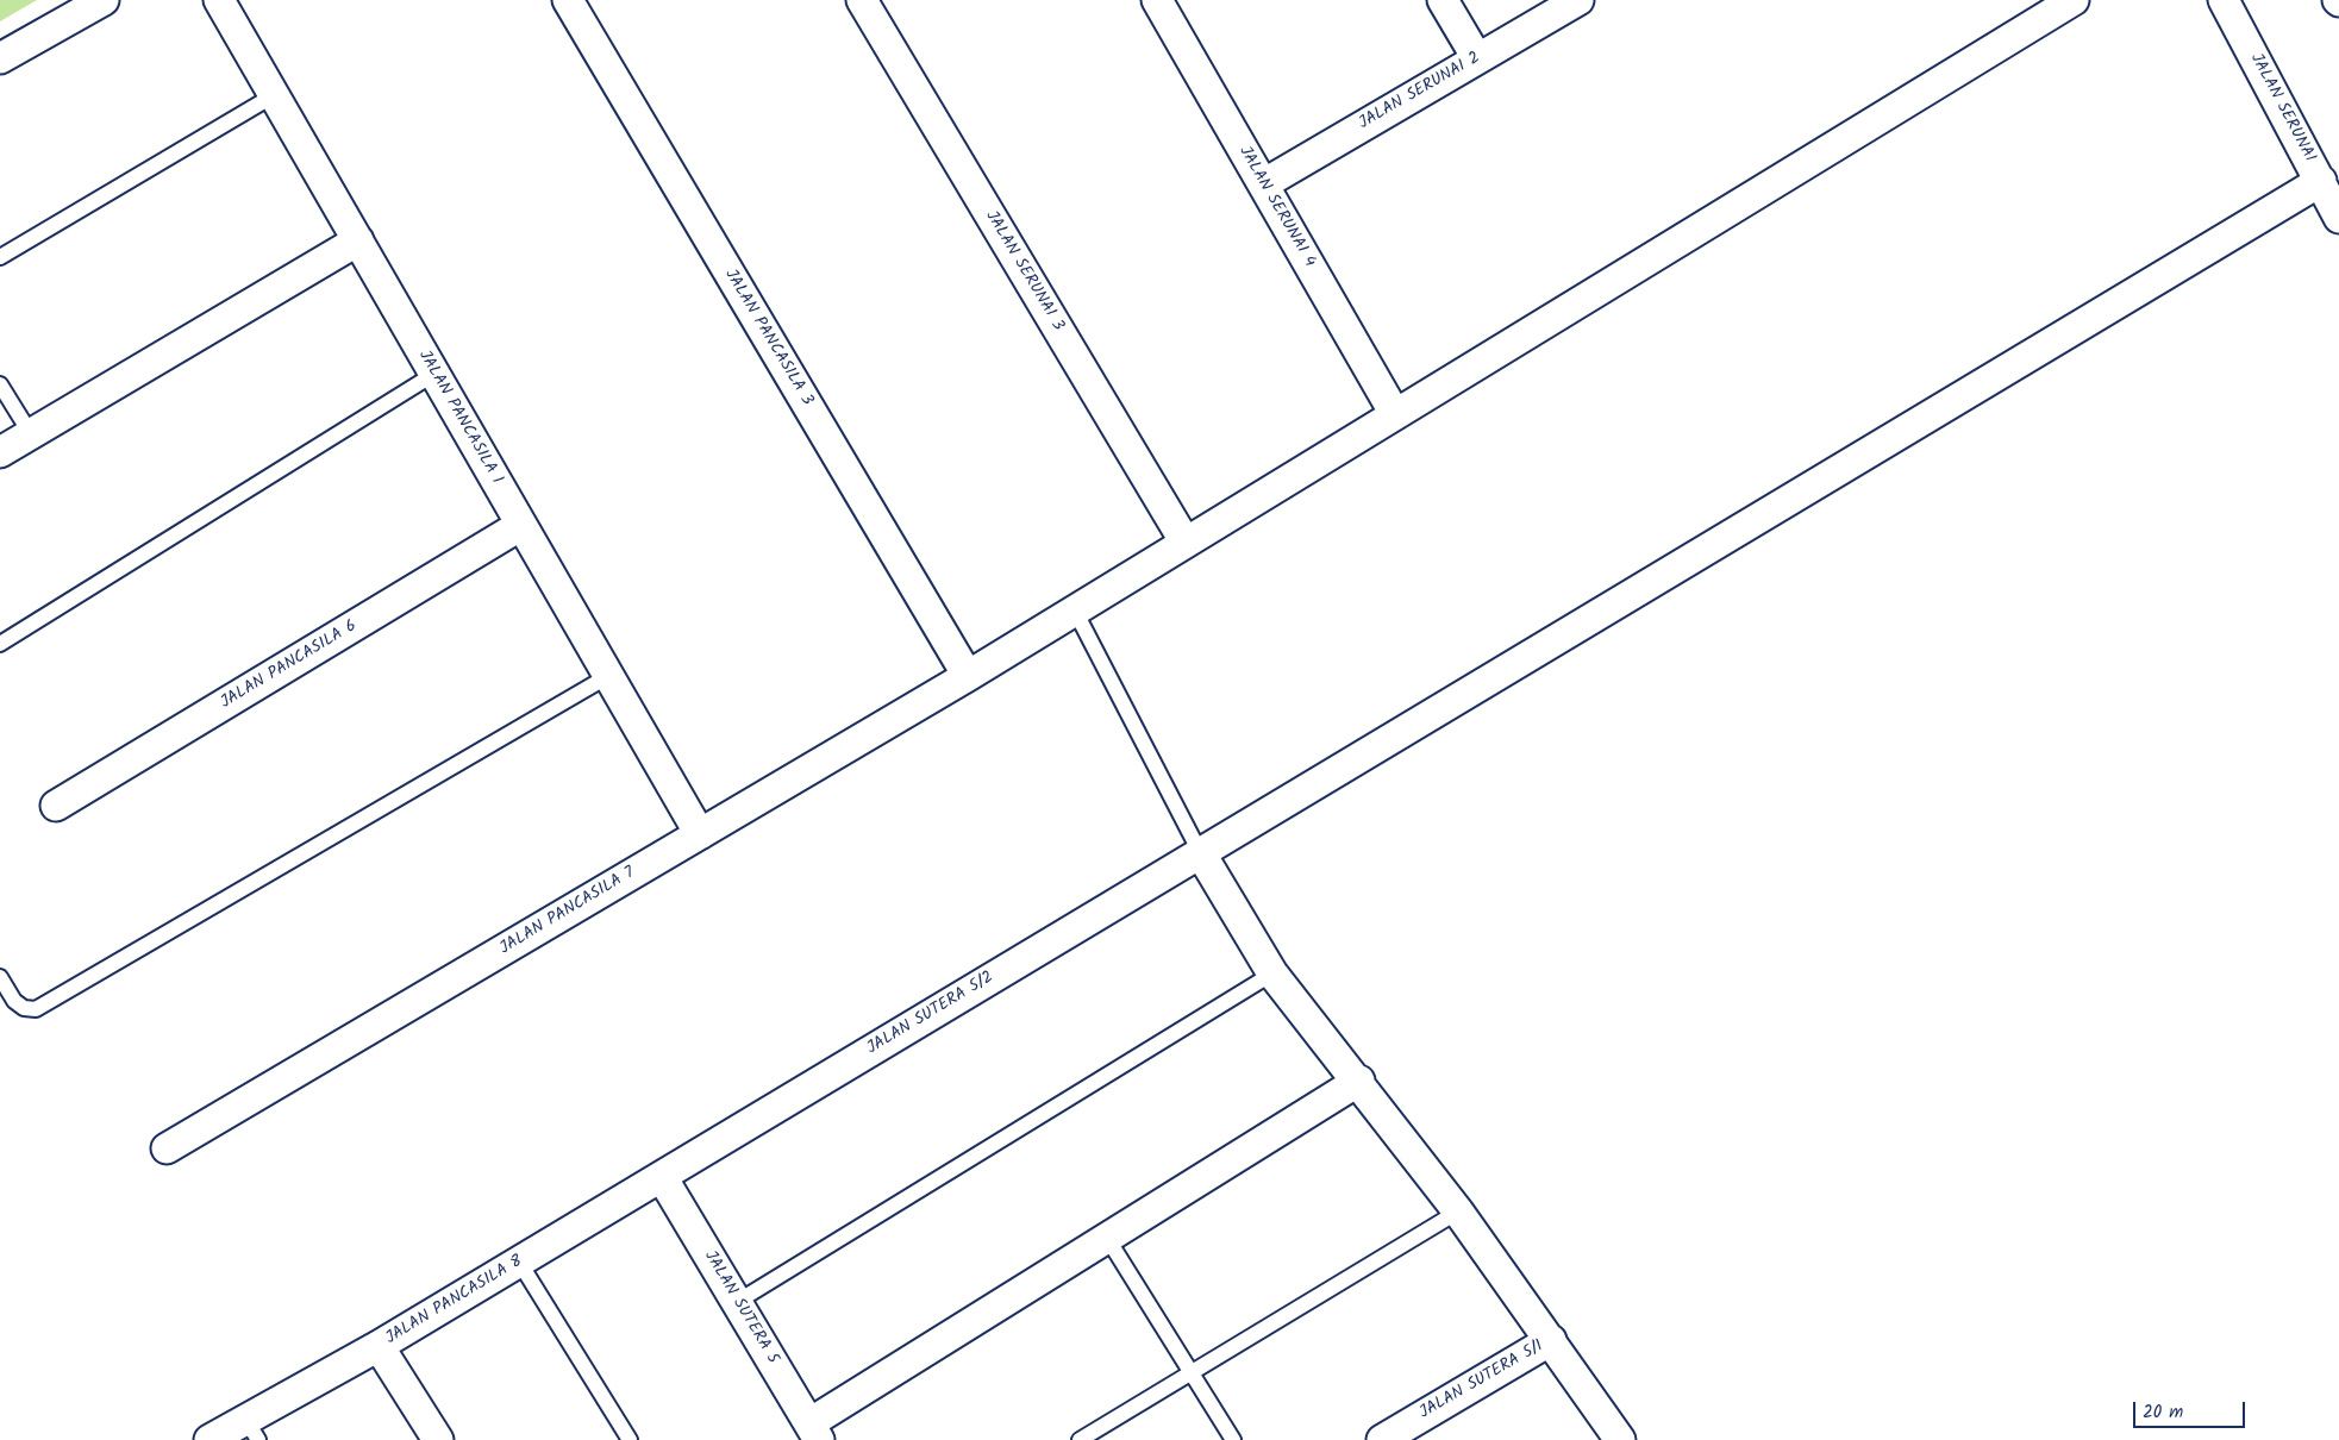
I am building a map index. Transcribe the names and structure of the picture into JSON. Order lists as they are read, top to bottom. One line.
{"streets":{"street":["JALAN SERUNAI 2","JALAN SERUNAI","JALAN SERUNAI 4","JALAN SERUNAI 3","JALAN PANCASILA 3","JALAN PANCASILA 1","JALAN PANCASILA 6","JALAN PANCASILA 7","JALAN SUTERA 5/2","JALAN PANCASILA 8","JALAN SUTERA 5","JALAN SUTERA 5/1"]},"crossings":[["JALAN SERUNAI 2","JALAN SERUNAI 4"],["JALAN SERUNAI","JALAN SUTERA 5/2"],["JALAN SERUNAI 4","JALAN PANCASILA 7"],["JALAN SERUNAI 3","JALAN PANCASILA 7"],["JALAN PANCASILA 3","JALAN PANCASILA 7"],["JALAN PANCASILA 1","JALAN PANCASILA 6"],["JALAN PANCASILA 1","JALAN PANCASILA 7"],["JALAN SUTERA 5/2","JALAN PANCASILA 8"],["JALAN SUTERA 5/2","JALAN SUTERA 5"],["JALAN PANCASILA 8","JALAN SUTERA 5"]],"scale_bar":"20 m"}
